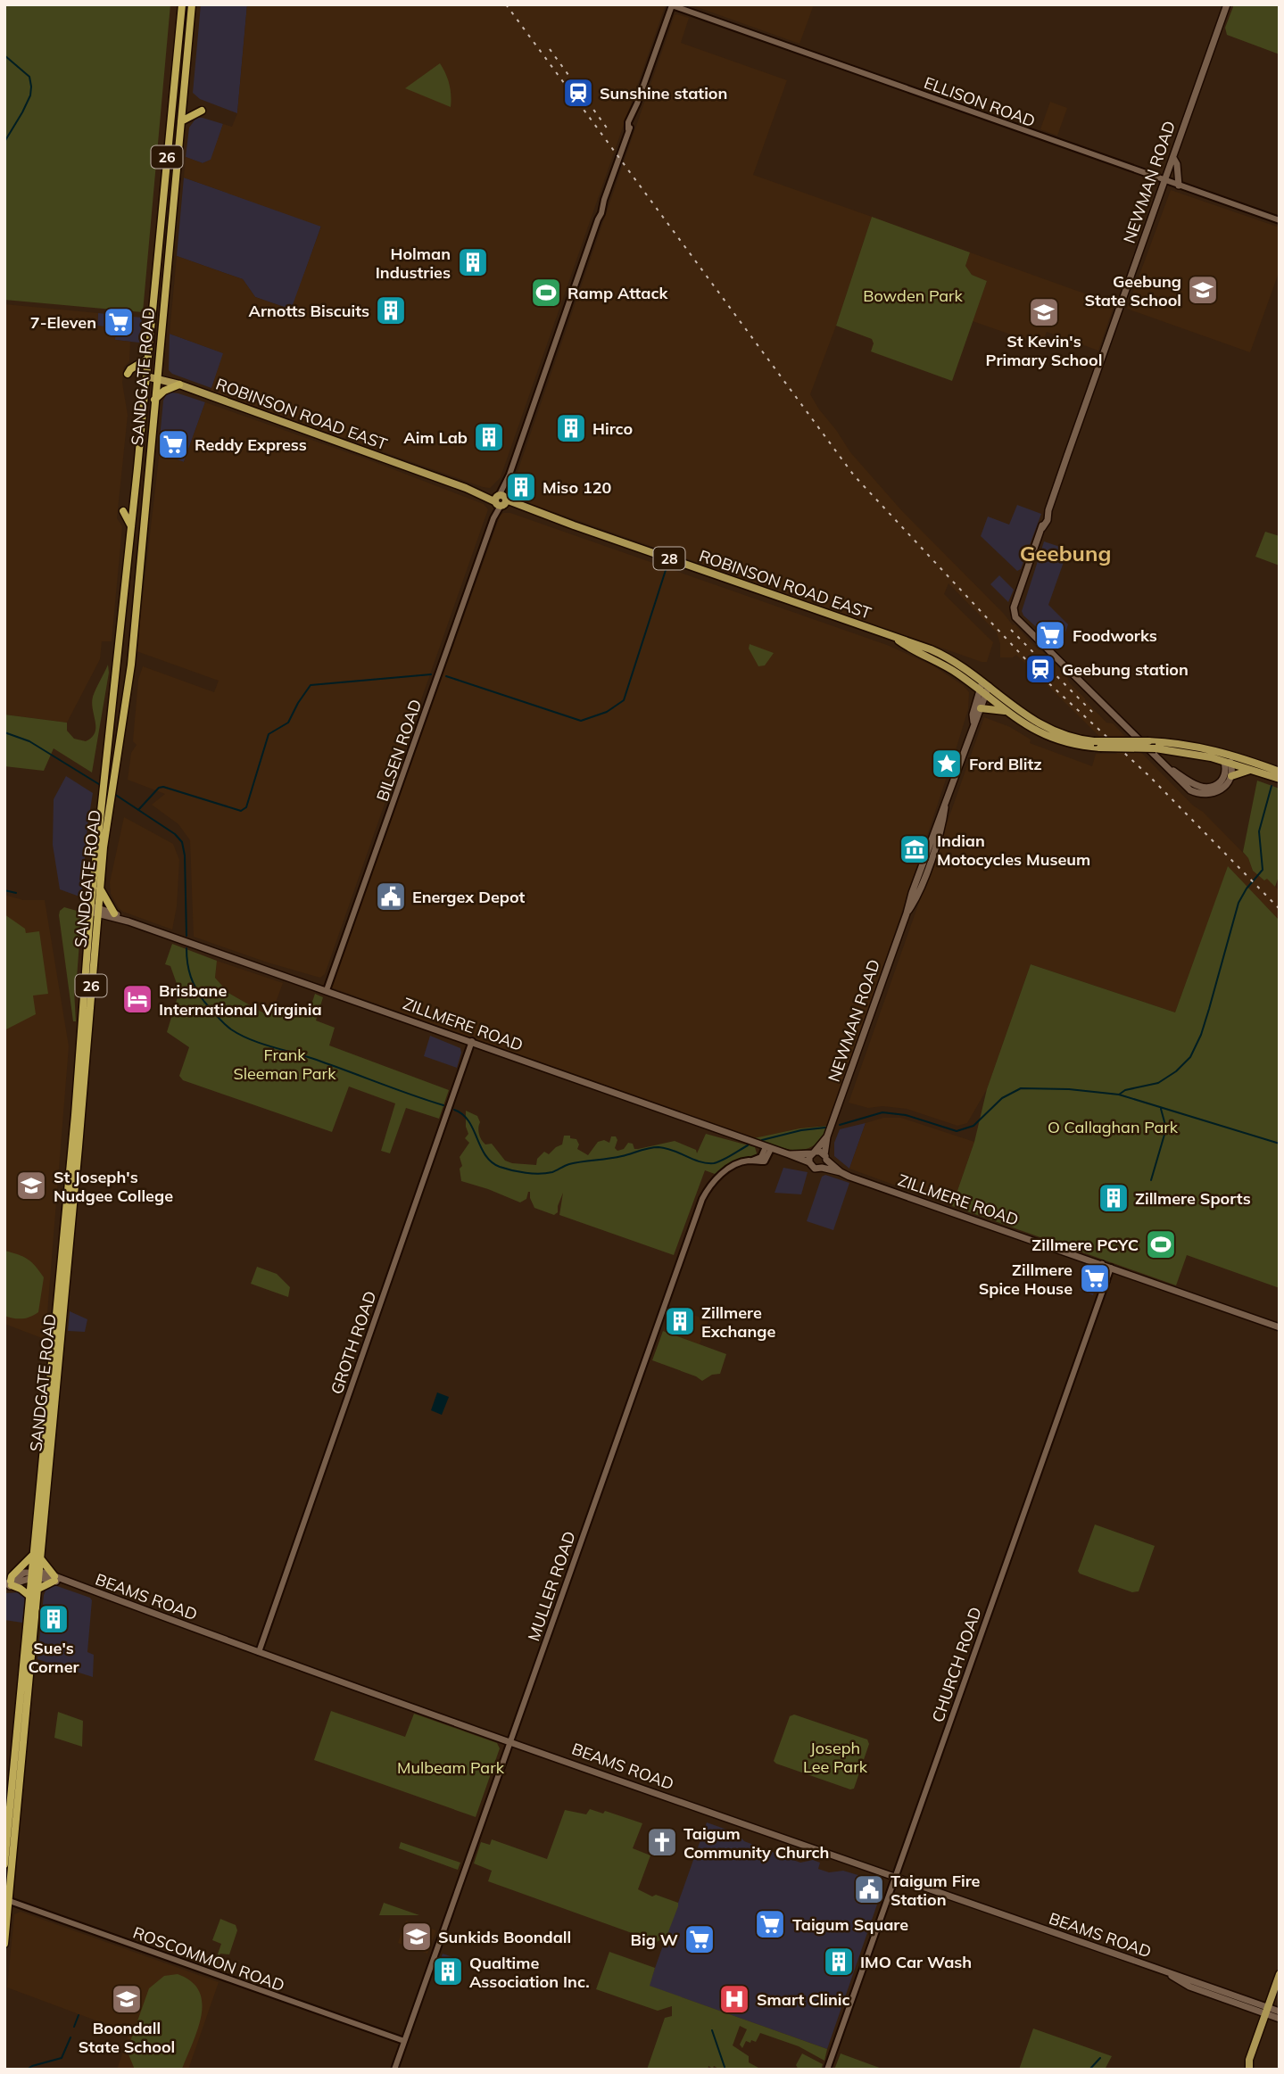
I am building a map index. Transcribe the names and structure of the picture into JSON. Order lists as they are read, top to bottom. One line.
{"streets":{"highway":["26","SANDGATE ROAD"],"main road":["NEWMAN ROAD","ROBINSON ROAD EAST","28","ZILLMERE ROAD","BEAMS ROAD"],"street":["ELLISON ROAD","BILSEN ROAD","GROTH ROAD","MULLER ROAD","CHURCH ROAD","ROSCOMMON ROAD"]},"crossings":[["ELLISON ROAD","NEWMAN ROAD"],["ELLISON ROAD","BILSEN ROAD"],["NEWMAN ROAD","ROBINSON ROAD EAST"],["NEWMAN ROAD","ZILLMERE ROAD"],["SANDGATE ROAD","ROBINSON ROAD EAST"],["SANDGATE ROAD","ZILLMERE ROAD"],["SANDGATE ROAD","BEAMS ROAD"],["SANDGATE ROAD","ROSCOMMON ROAD"],["ROBINSON ROAD EAST","28"],["ROBINSON ROAD EAST","BILSEN ROAD"],["BILSEN ROAD","ZILLMERE ROAD"],["ZILLMERE ROAD","GROTH ROAD"],["ZILLMERE ROAD","MULLER ROAD"],["ZILLMERE ROAD","CHURCH ROAD"],["GROTH ROAD","BEAMS ROAD"],["MULLER ROAD","BEAMS ROAD"],["MULLER ROAD","ROSCOMMON ROAD"],["BEAMS ROAD","CHURCH ROAD"]],"districts":["Geebung"],"parks":["Bowden Park","Frank Sleeman Park","O Callaghan Park","Joseph Lee Park","Mulbeam Park"],"places":{"station":["Sunshine station","Geebung station"],"building":["Holman Industries","Arnotts Biscuits","Hirco","Aim Lab","Miso 120","Zillmere Sports","Zillmere Exchange","Sue's Corner","IMO Car Wash","Qualtime Association Inc."],"school or university":["Geebung State School","St Kevin's Primary School","St Joseph's Nudgee College","Sunkids Boondall","Boondall State School"],"sports":["Ramp Attack","Zillmere PCYC"],"supermarket":["7-Eleven","Reddy Express","Foodworks","Zillmere Spice House","Taigum Square","Big W"],"place":["Ford Blitz"],"museum":["Indian Motocycles Museum"],"public building":["Energex Depot","Taigum Fire Station"],"hotel":["Brisbane International Virginia"],"church":["Taigum Community Church"],"hospital":["Smart Clinic"]}}
